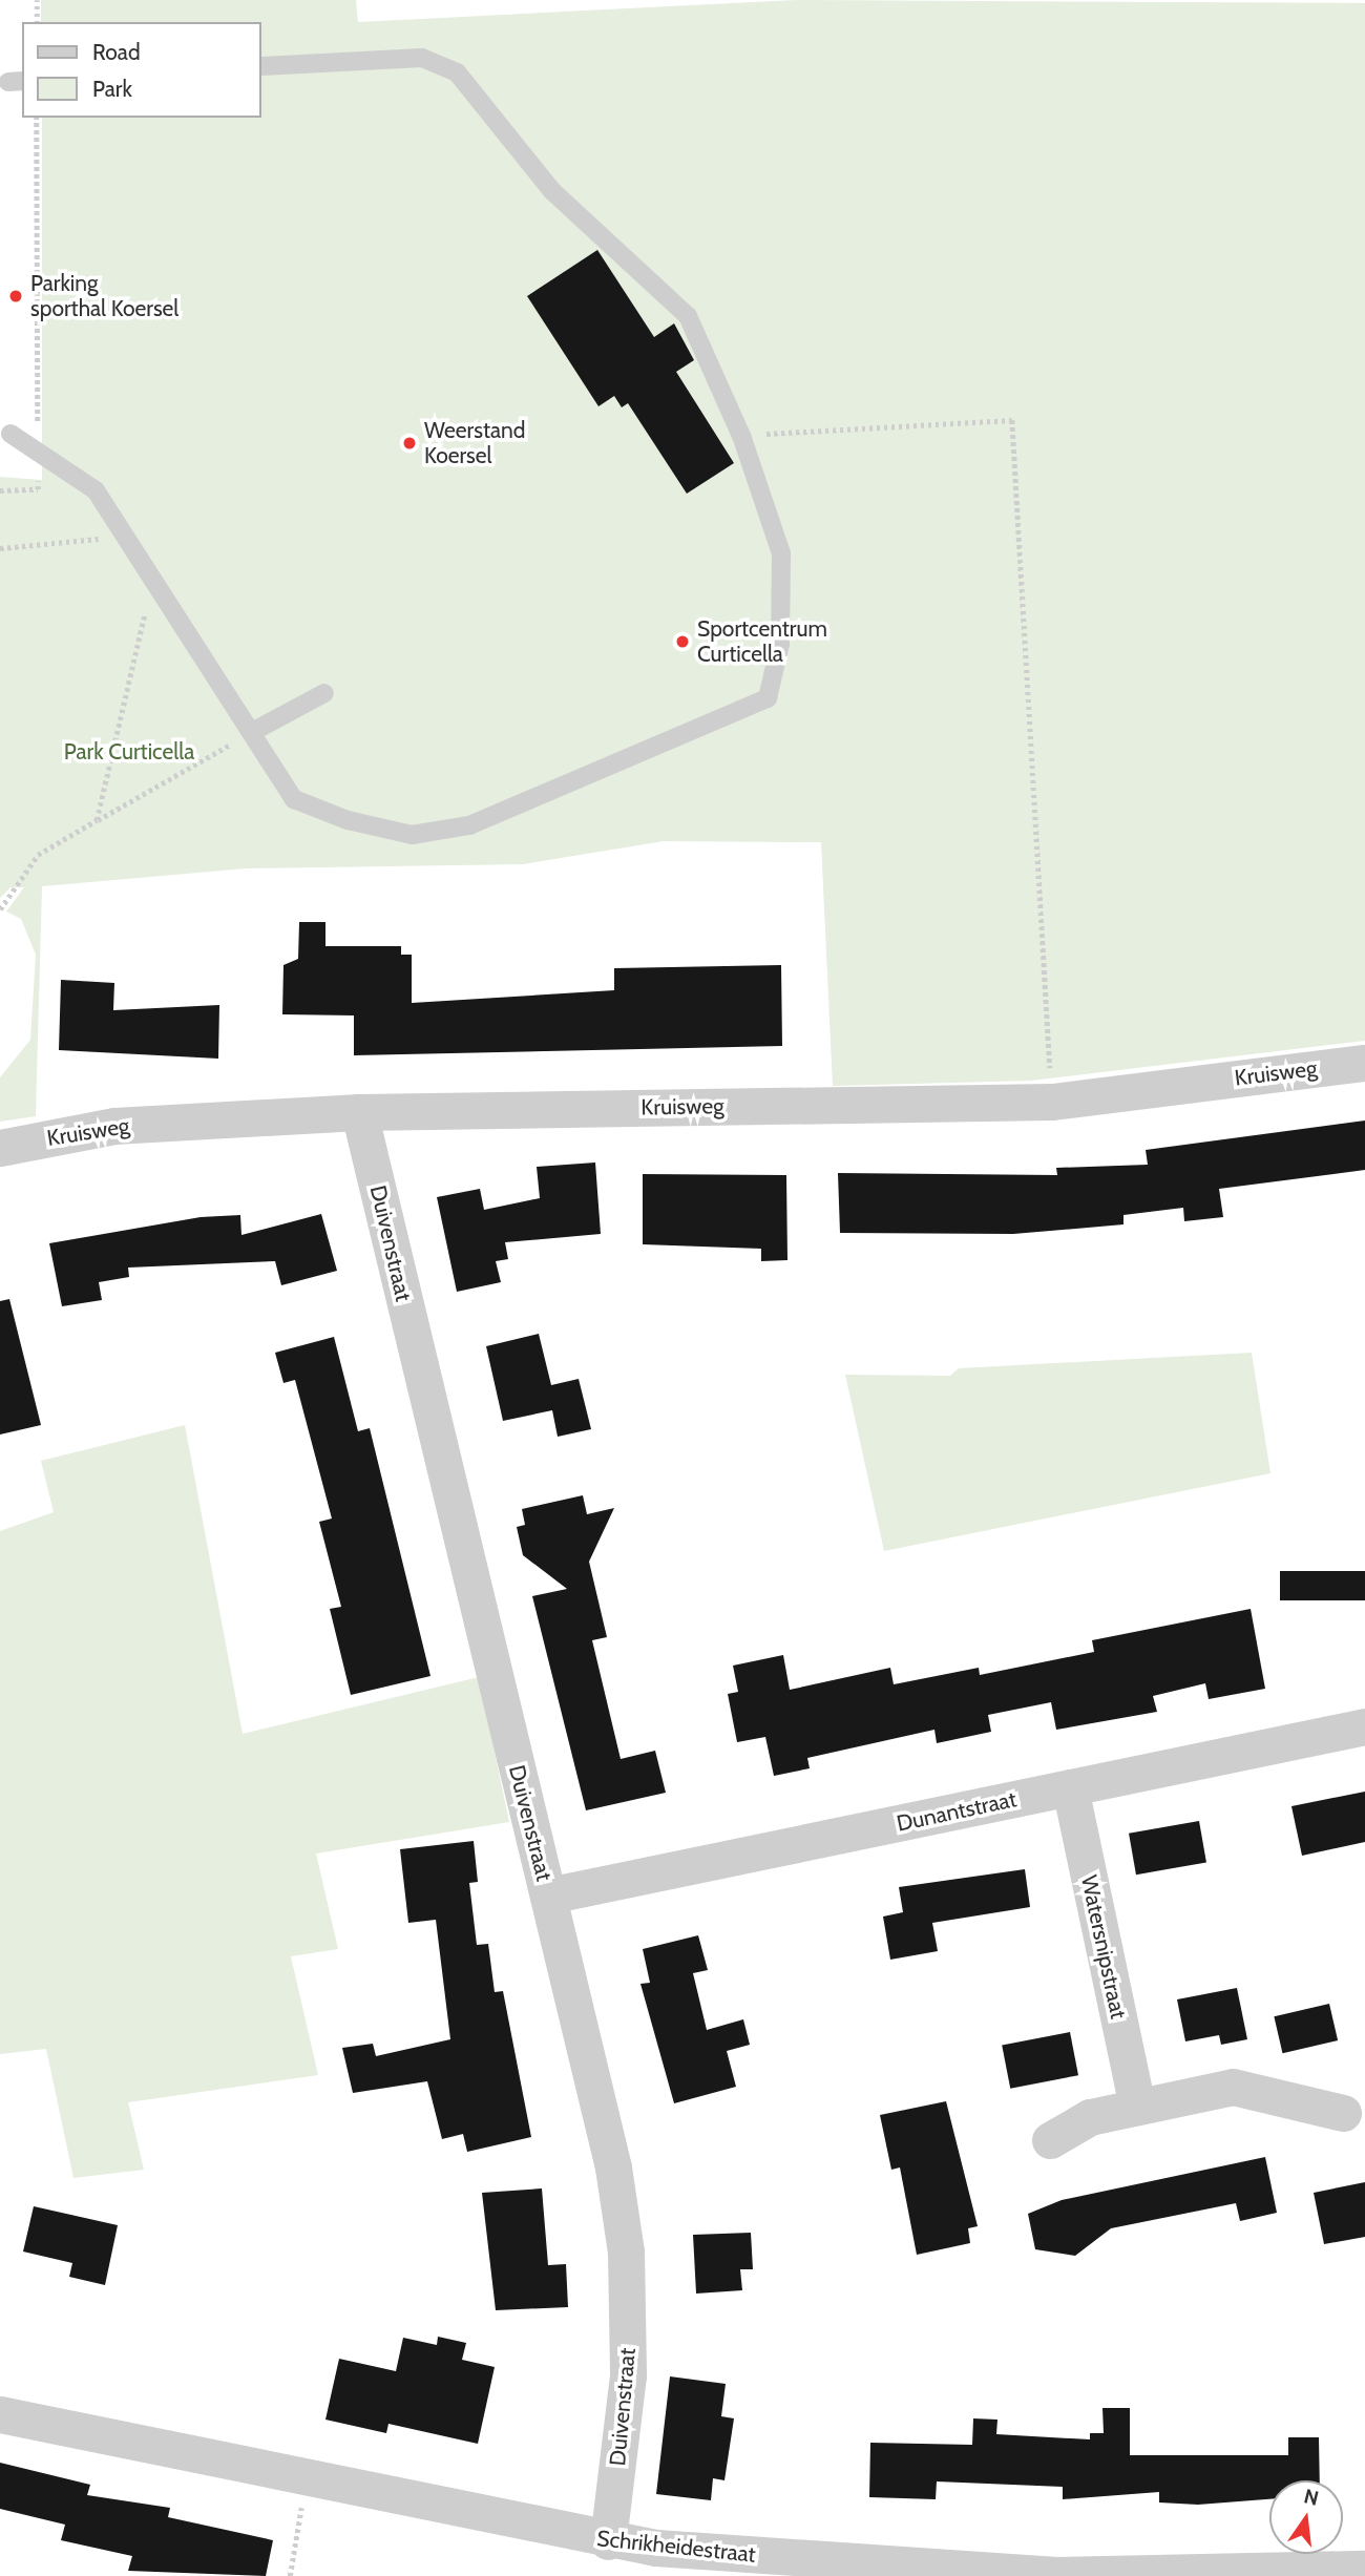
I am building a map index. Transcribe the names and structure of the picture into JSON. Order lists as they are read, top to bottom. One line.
{"streets":{"street":["Kruisweg","Duivenstraat","Dunantstraat","Watersnipstraat","Schrikheidestraat"]},"crossings":[["Kruisweg","Duivenstraat"],["Duivenstraat","Dunantstraat"],["Duivenstraat","Schrikheidestraat"],["Dunantstraat","Watersnipstraat"]],"parks":["Park Curticella"],"places":["Parking sporthal Koersel","Weerstand Koersel","Sportcentrum Curticella"],"legend":["Road","Park"],"north":"top"}
